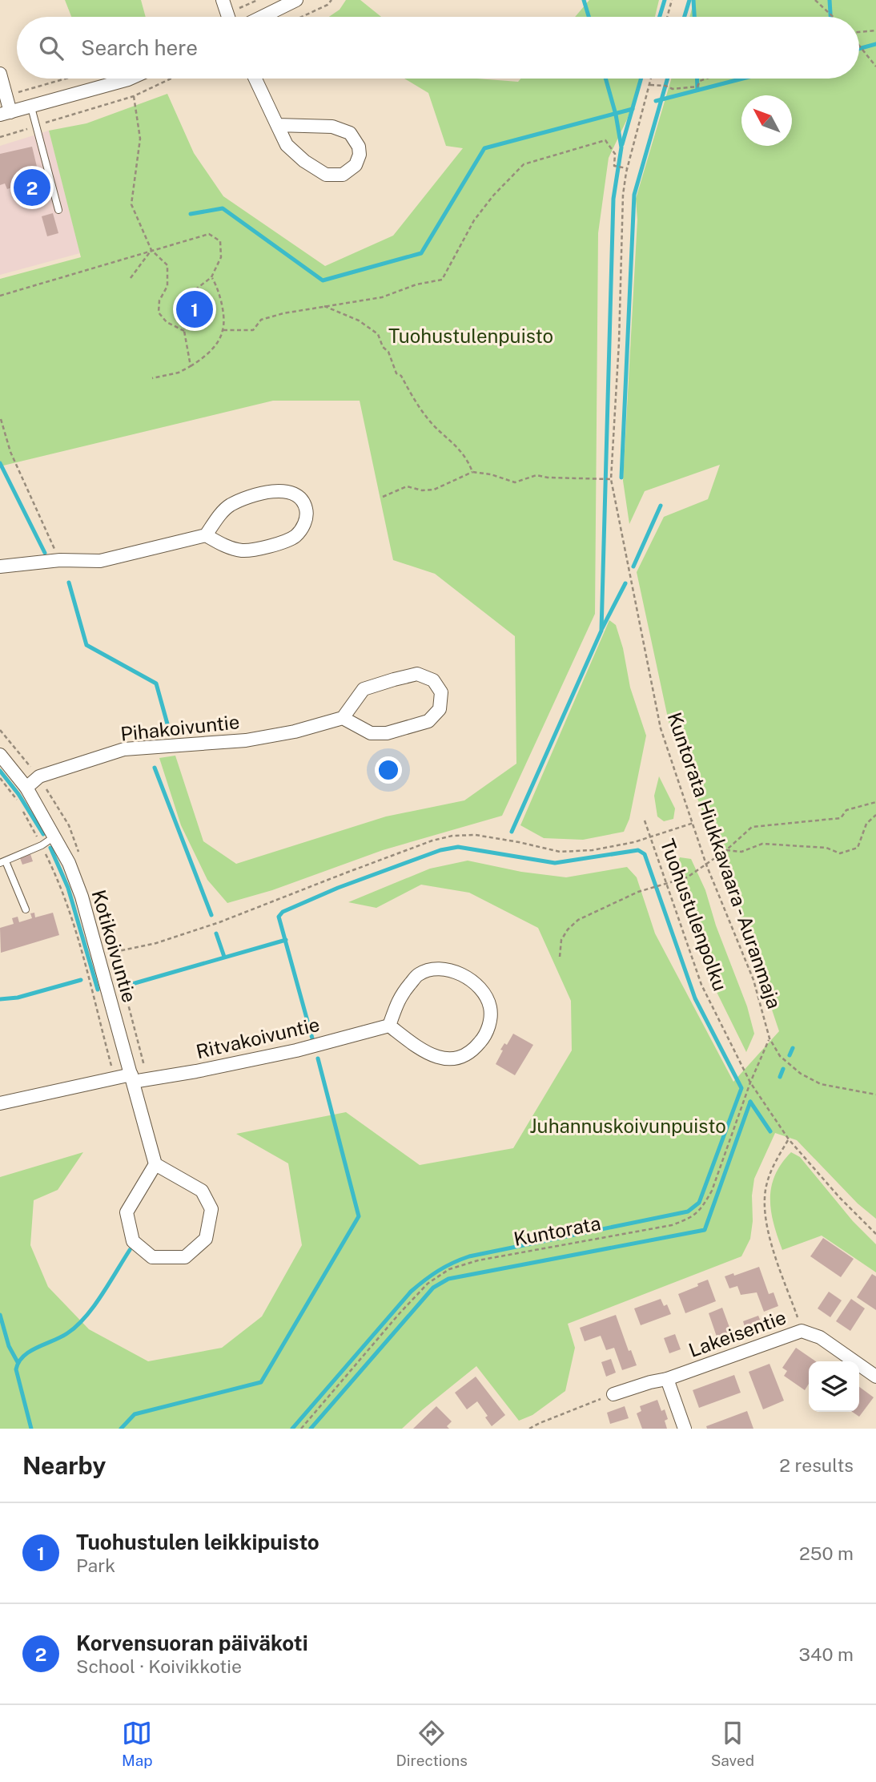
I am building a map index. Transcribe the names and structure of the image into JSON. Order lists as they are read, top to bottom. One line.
{"streets":{"street":["Pihakoivuntie","Kotikoivuntie","Ritvakoivuntie","Lakeisentie"],"path":["Kuntorata Hiukkavaara - Auranmaja","Tuohustulenpolku","Kuntorata"]},"crossings":[["Pihakoivuntie","Kotikoivuntie"],["Kuntorata Hiukkavaara - Auranmaja","Kuntorata"],["Tuohustulenpolku","Kuntorata"],["Kotikoivuntie","Ritvakoivuntie"]],"parks":["Tuohustulenpuisto","Juhannuskoivunpuisto"],"north":"top left","page":{"search":"Search here","pins":["2","1"],"heading":["Nearby","2 results"],"list":[{"mark":"1","name":"Tuohustulen leikkipuisto","note":"Park","value":"250 m"},{"mark":"2","name":"Korvensuoran päiväkoti","note":"School · Koivikkotie","value":"340 m"}],"nav":["Map","Directions","Saved"]}}
